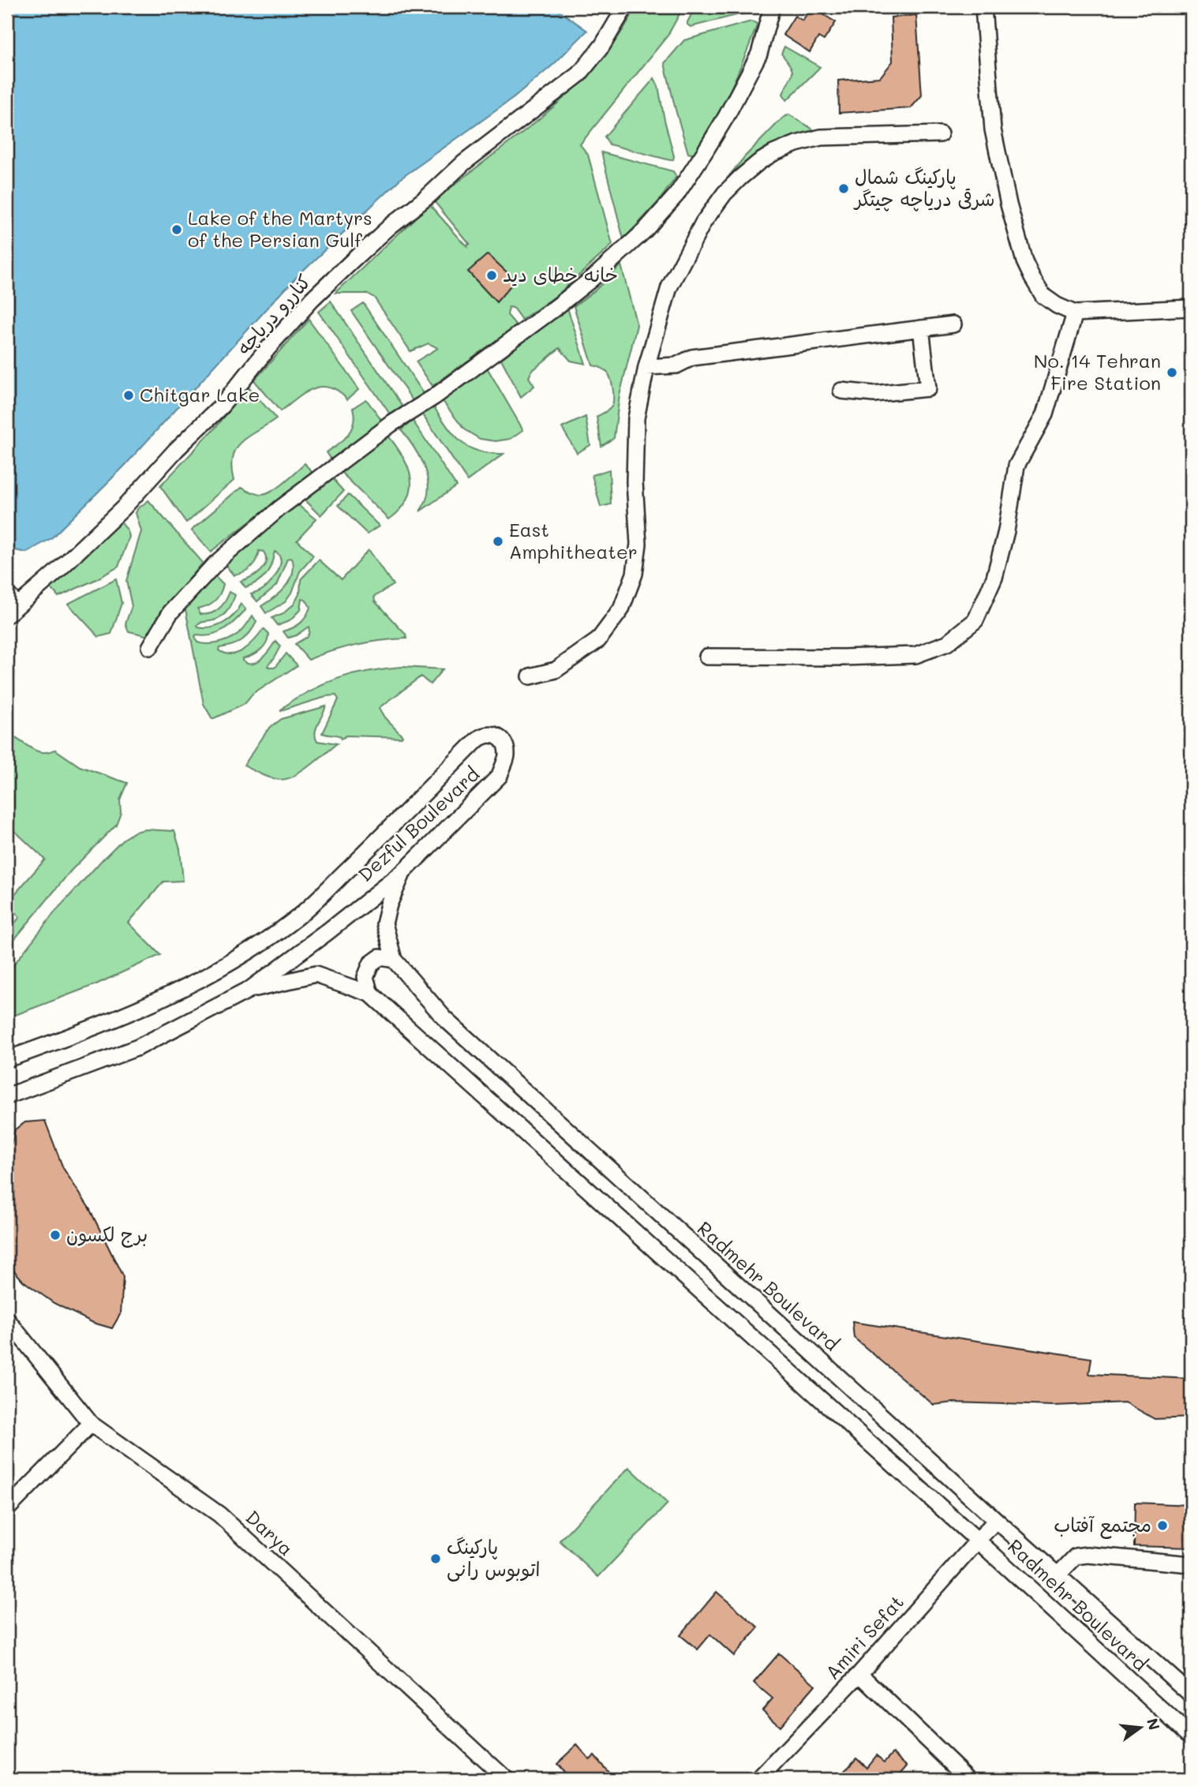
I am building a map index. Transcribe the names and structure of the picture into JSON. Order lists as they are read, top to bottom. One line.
{"streets":{"street":["کناررو دریاچه","Dezful Boulevard","Radmehr Boulevard","Darya","Amiri Sefat"]},"crossings":[["Dezful Boulevard","Radmehr Boulevard"],["Radmehr Boulevard","Amiri Sefat"]],"places":["پارکینگ شمال شرقی دریاچه چیتگر","Lake of the Martyrs of the Persian Gulf","خانه خطای دید","No. 14 Tehran Fire Station","Chitgar Lake","East Amphitheater","برج لکسون","مجتمع آفتاب","پارکینگ اتوبوس رانی"],"north":"right"}
